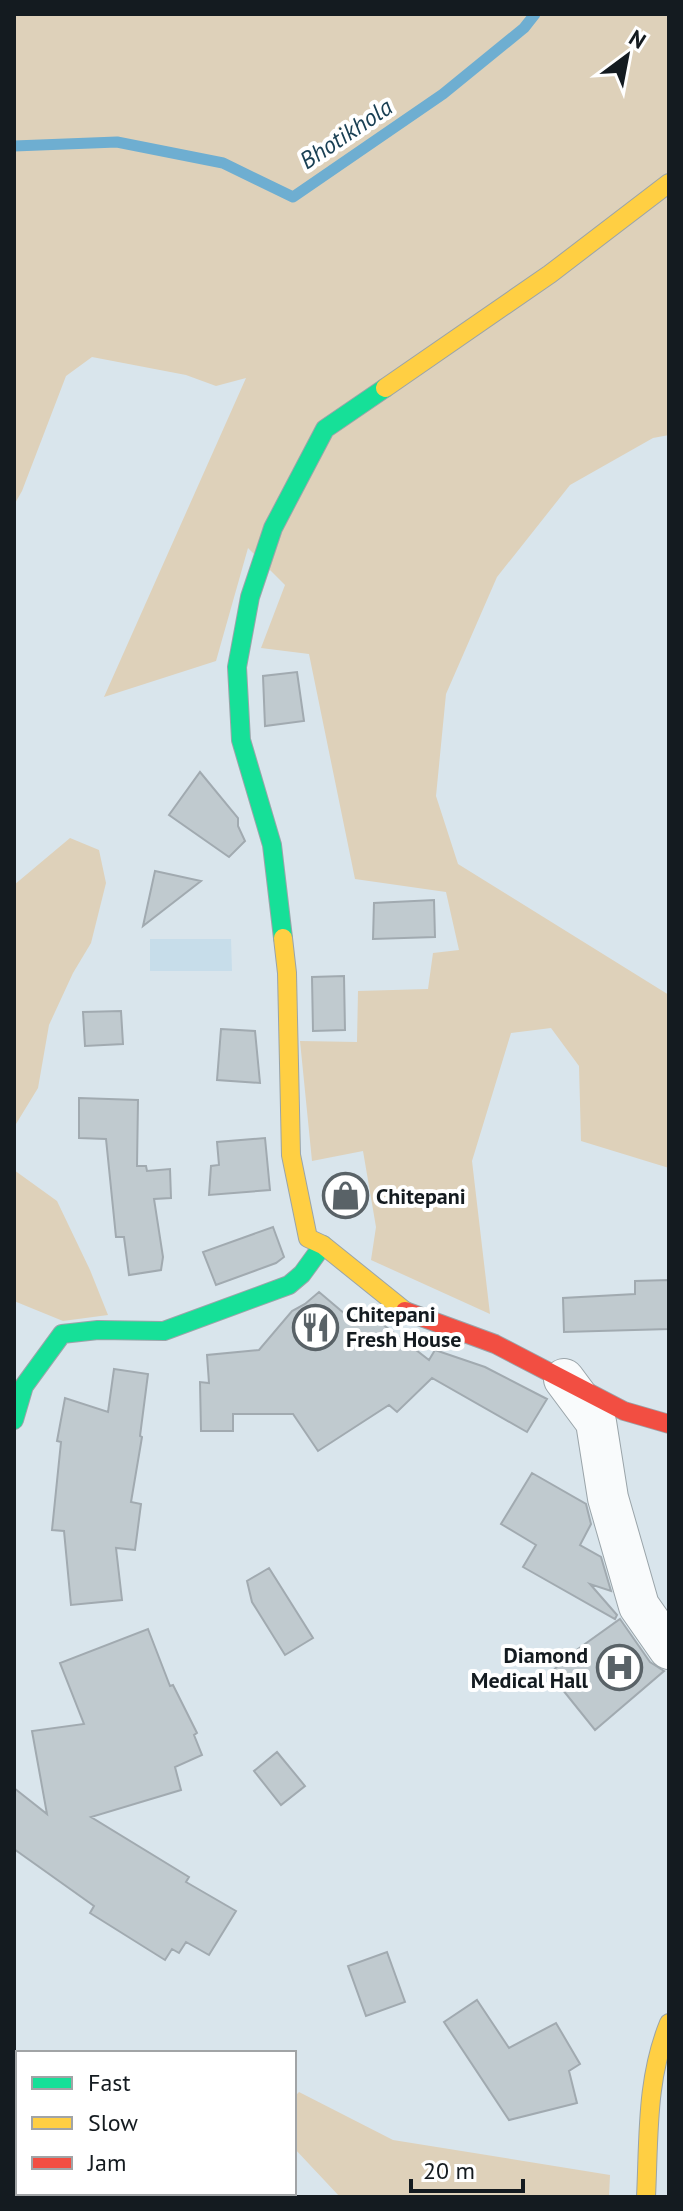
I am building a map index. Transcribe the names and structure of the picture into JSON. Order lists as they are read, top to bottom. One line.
{"water":["Bhotikhola"],"places":{"shop":["Chitepani"],"restaurant":["Chitepani Fresh House"],"hospital":["Diamond Medical Hall"]},"legend":["Fast","Slow","Jam"],"scale_bar":"20 m","north":"top right"}
